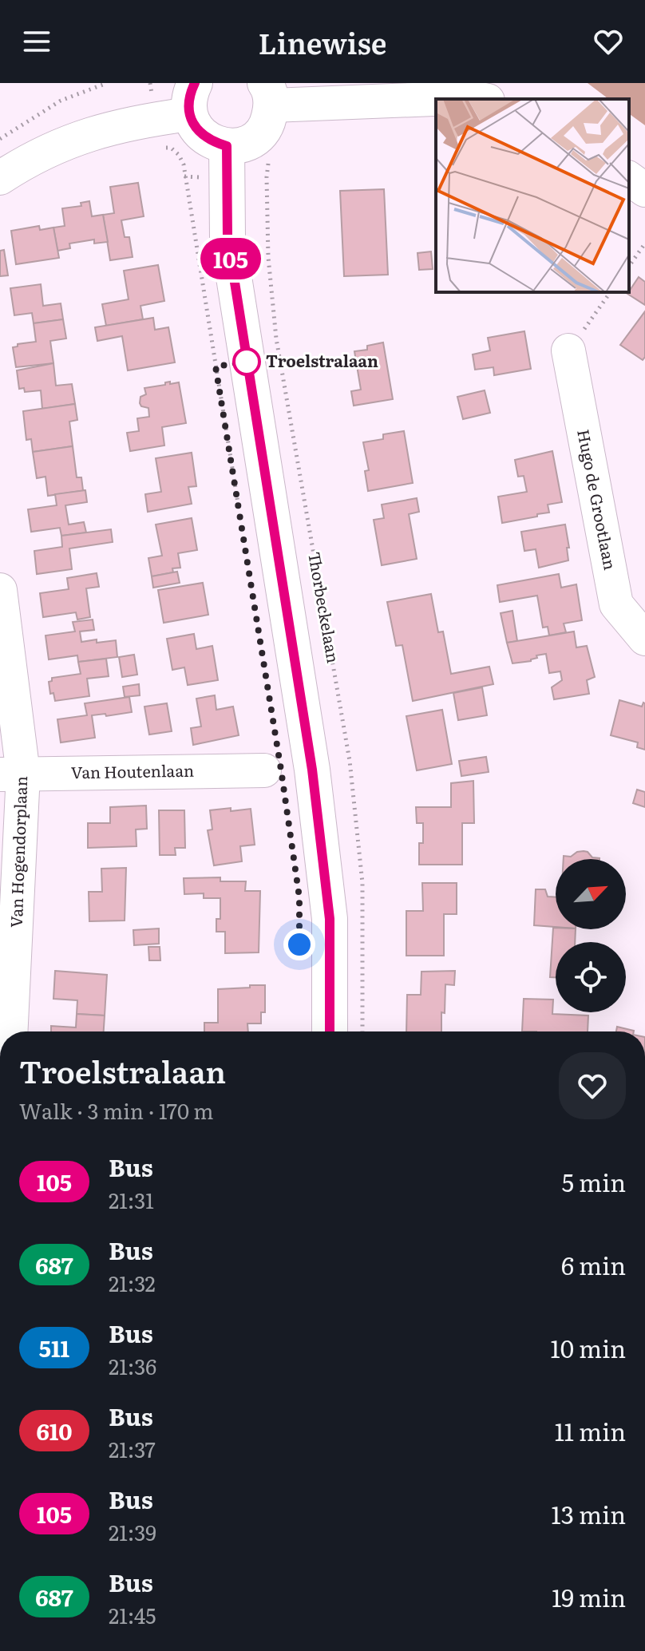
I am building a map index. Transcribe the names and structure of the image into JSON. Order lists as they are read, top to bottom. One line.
{"streets":{"street":["Hugo de Grootlaan","Van Houtenlaan","Van Hogendorplaan"],"path":["Thorbeckelaan"]},"crossings":[["Van Houtenlaan","Van Hogendorplaan"]],"places":["Troelstralaan"],"lines":["bus line 105"],"north":"top right","page":{"header":"Linewise","on_map":"105","heading":["Troelstralaan","Walk · 3 min · 170 m"],"list":[{"mark":"105","name":"Bus","note":"21:31","value":"5 min"},{"mark":"687","name":"Bus","note":"21:32","value":"6 min"},{"mark":"511","name":"Bus","note":"21:36","value":"10 min"},{"mark":"610","name":"Bus","note":"21:37","value":"11 min"},{"mark":"105","name":"Bus","note":"21:39","value":"13 min"},{"mark":"687","name":"Bus","note":"21:45","value":"19 min"}]}}
